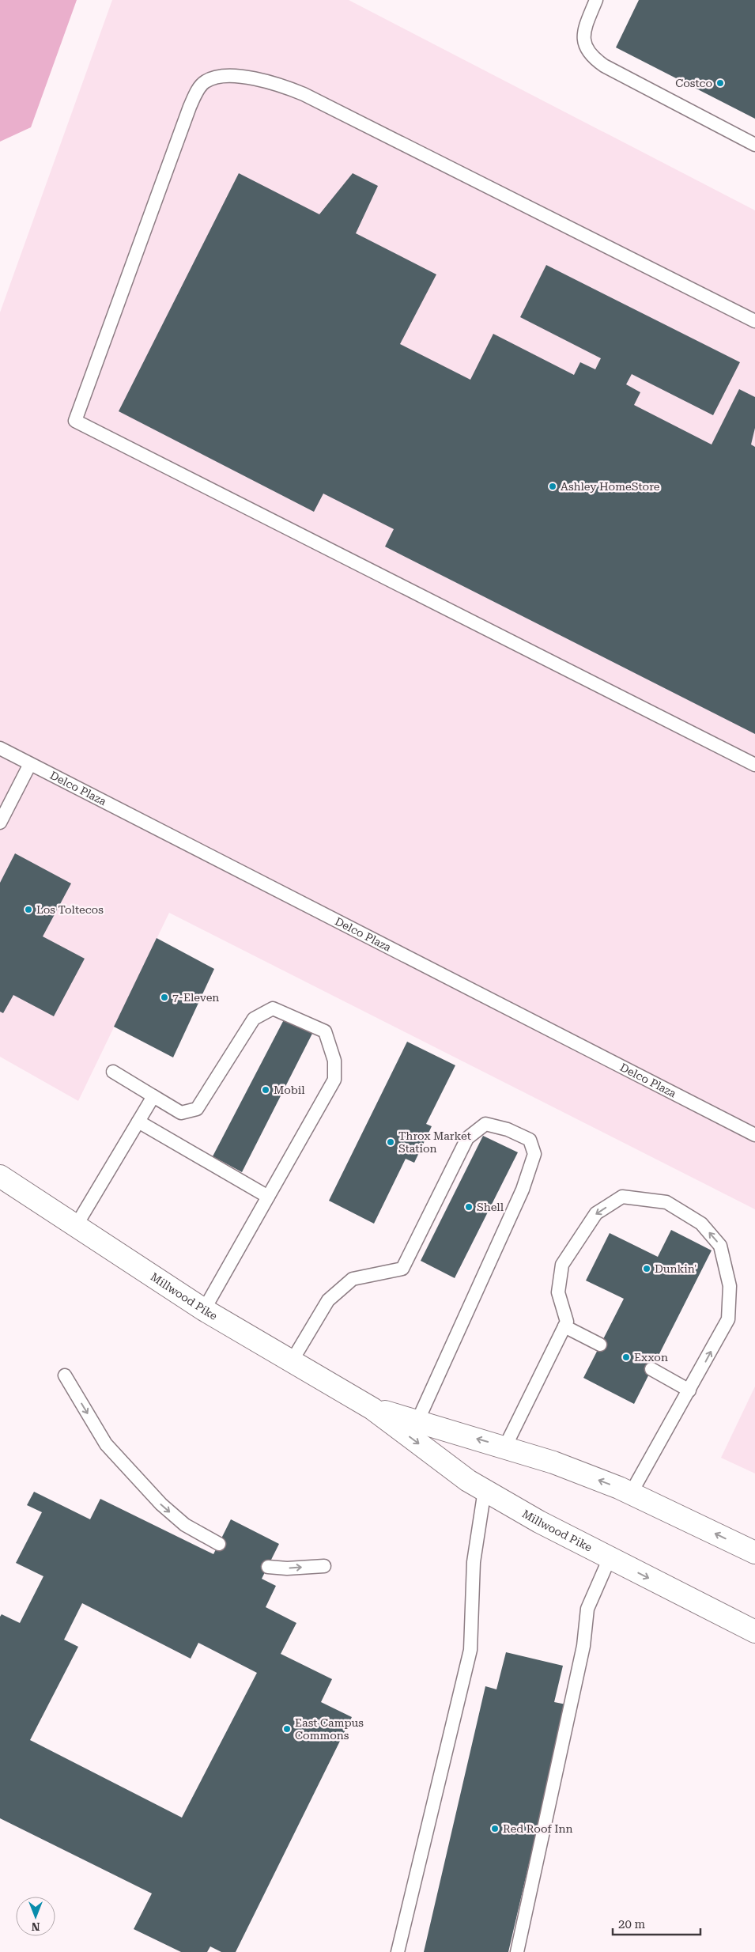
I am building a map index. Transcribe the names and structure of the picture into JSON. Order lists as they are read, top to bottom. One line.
{"streets":{"highway":["Millwood Pike"],"lane":["Delco Plaza"]},"places":["Costco","Ashley HomeStore","Los Toltecos","7-Eleven","Mobil","Throx Market Station","Shell","Dunkin'","Exxon","East Campus Commons","Red Roof Inn"],"scale_bar":"20 m","north":"bottom"}
